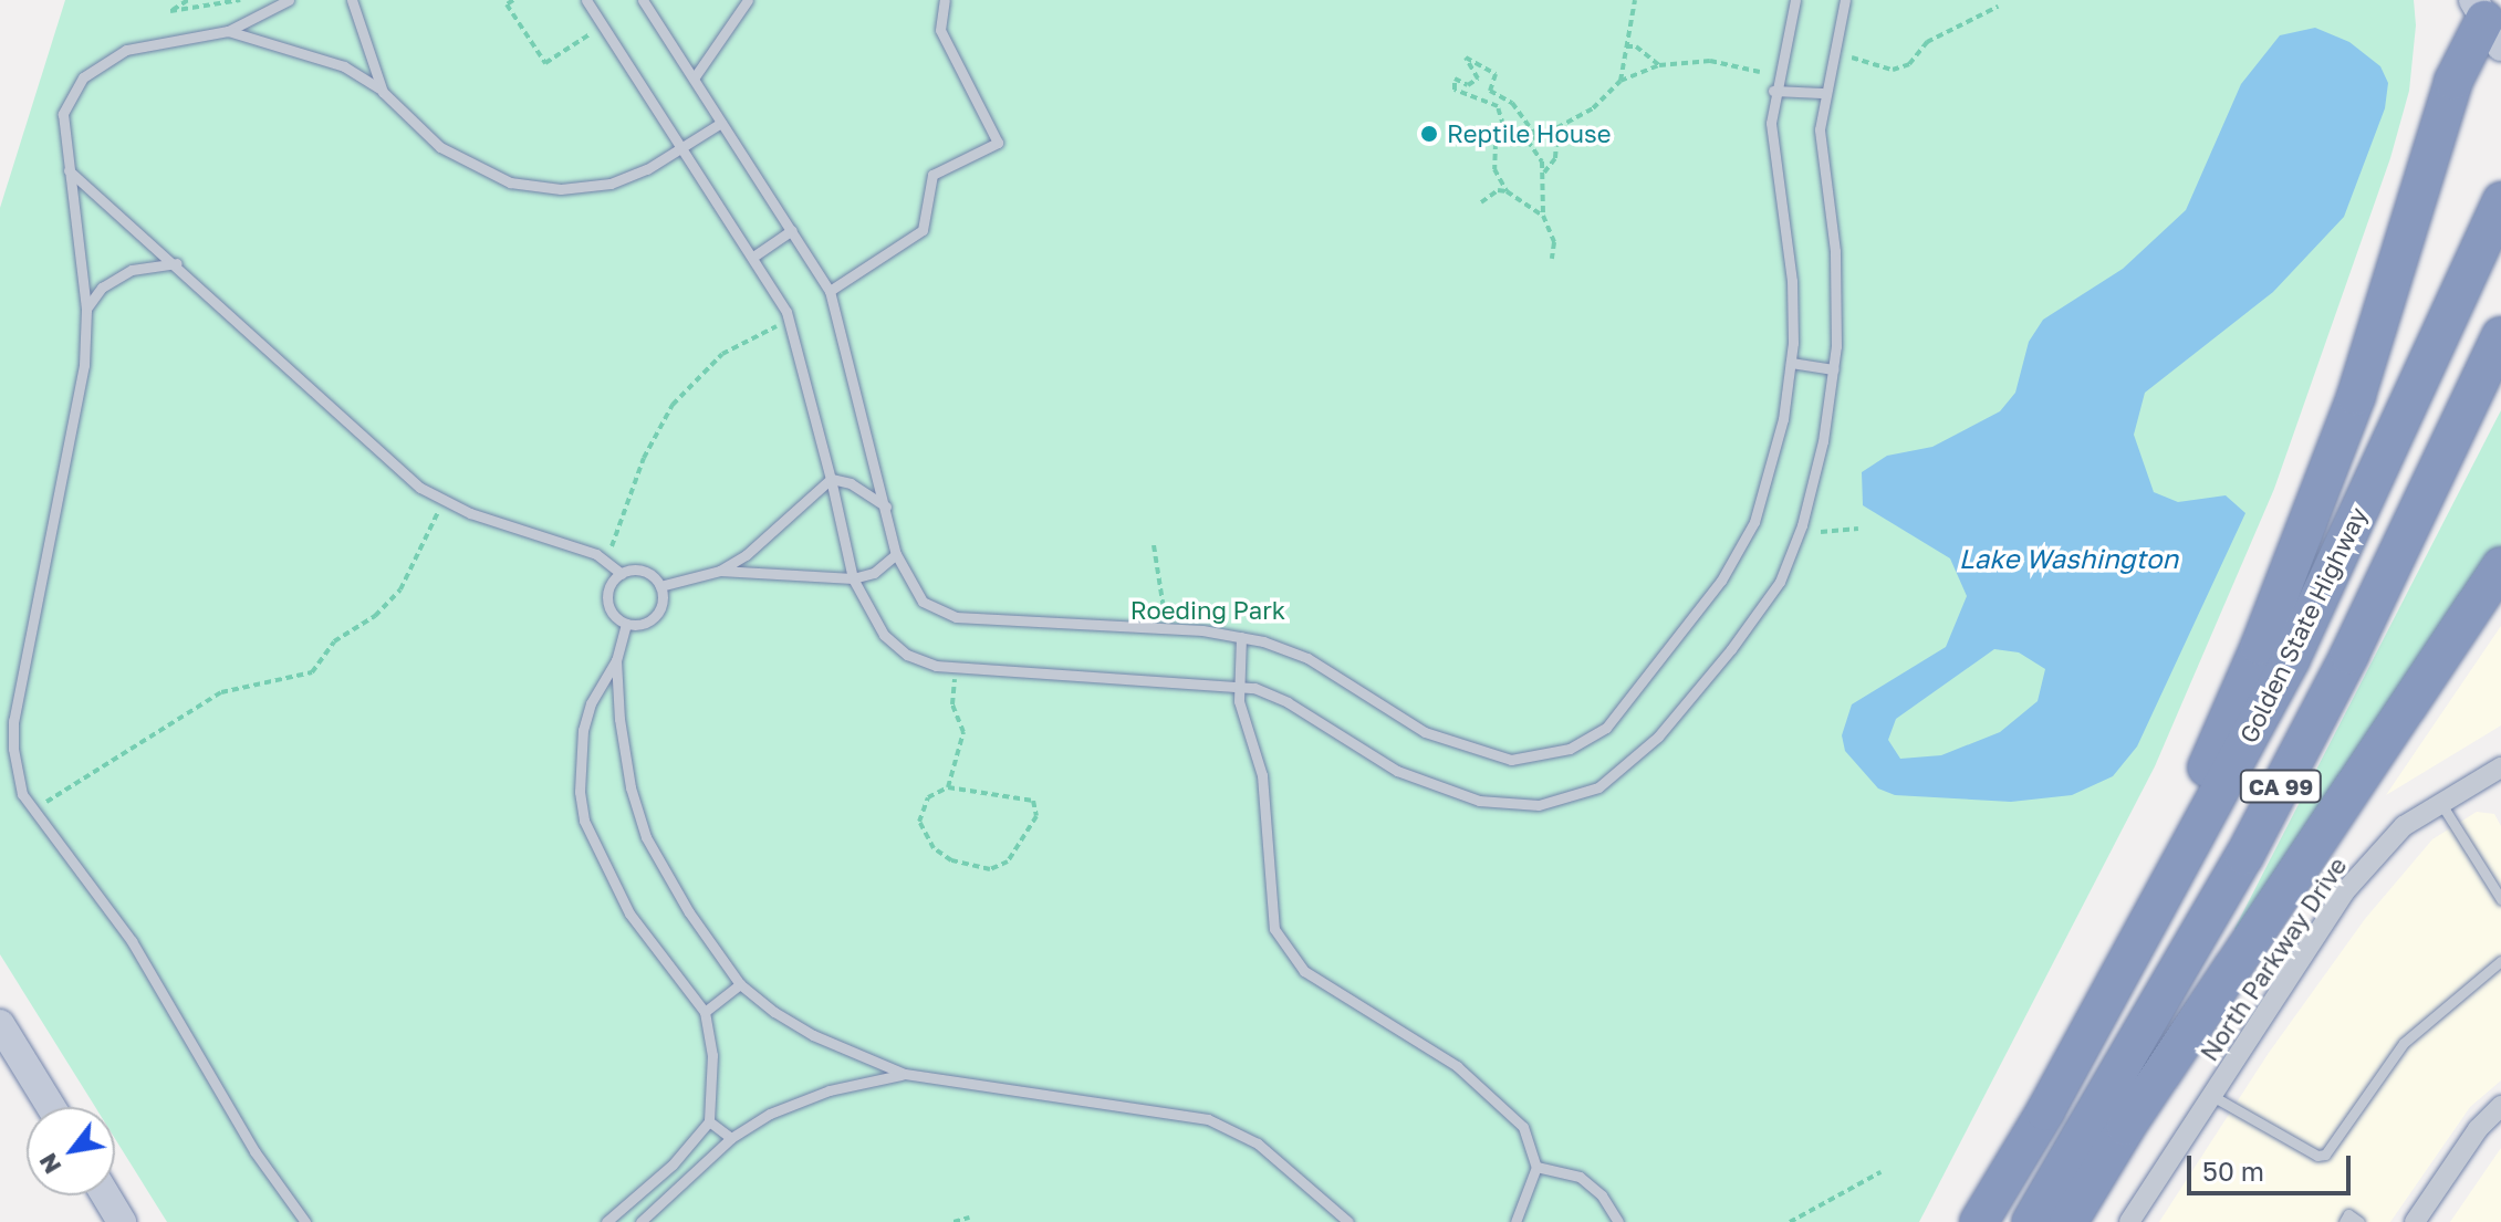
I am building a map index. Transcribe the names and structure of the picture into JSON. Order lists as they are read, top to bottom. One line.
{"streets":{"highway":["Golden State Highway","CA 99"],"street":["North Parkway Drive"]},"water":["Lake Washington"],"parks":["Roeding Park"],"places":["Reptile House"],"scale_bar":"50 m","north":"bottom left"}
